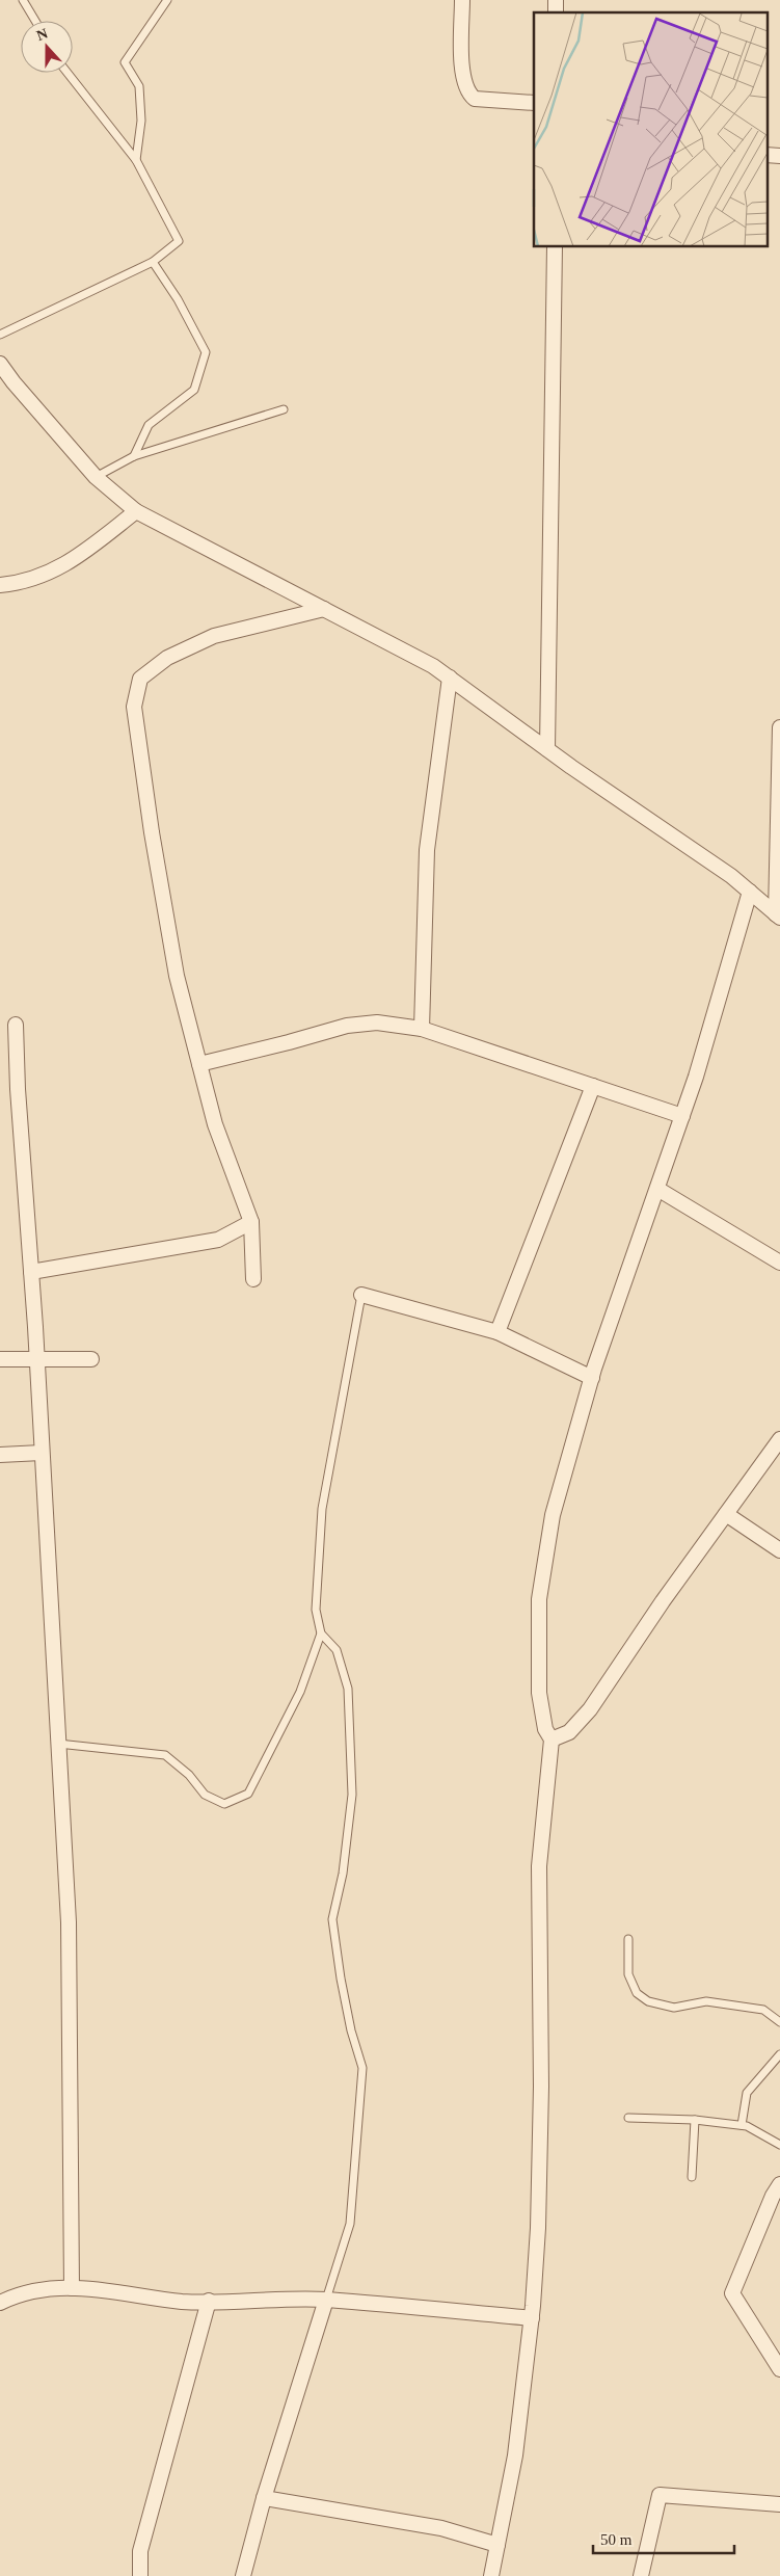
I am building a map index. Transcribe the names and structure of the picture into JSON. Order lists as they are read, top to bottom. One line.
{"scale_bar":"50 m","north":"top"}
